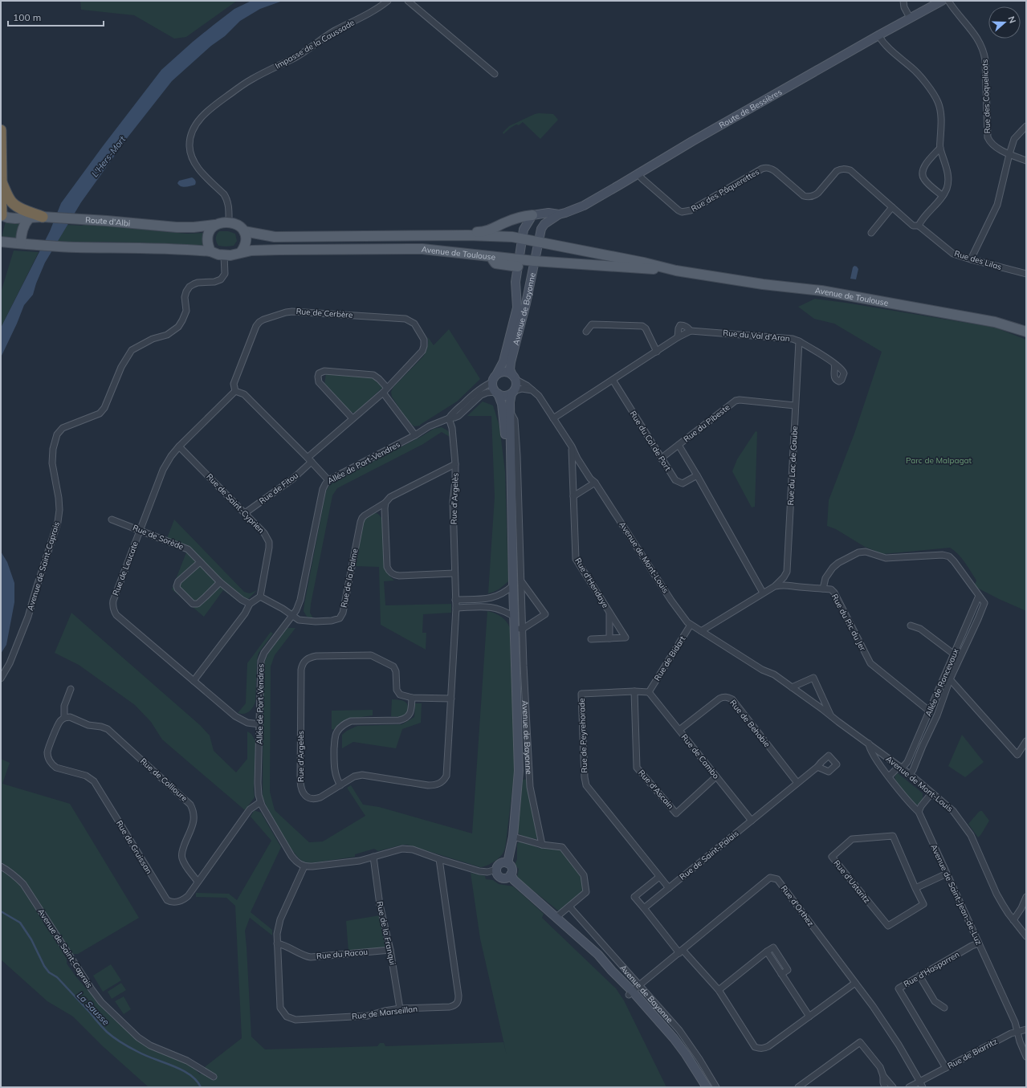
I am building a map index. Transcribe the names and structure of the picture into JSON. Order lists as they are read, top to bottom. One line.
{"streets":{"main road":["Route d'Albi","Avenue de Toulouse"],"street":["Impasse de la Caussade","Rue des Coquelicots","Route de Bessières","Rue des Pâquerettes","Rue des Lilas","Avenue de Bayonne","Rue de Cerbère","Rue du Val d'Aran","Rue du Pibeste","Rue du Col de Port","Allée de Port-Vendres","Rue du Lac de Gaube","Rue de Fitou","Rue d'Argelès","Rue de Saint-Cyprien","Rue de Sorède","Avenue de Mont-Louis","Avenue de Saint-Caprais","Rue de Leucate","Rue de la Palme","Rue d'Hendaye","Rue du Pic du Jer","Rue de Bidart","Allée de Roncevaux","Rue de Behobie","Rue de Peyrehorade","Rue de Cambo","Rue de Collioure","Rue d'Ascain","Rue de Gruissan","Rue de Saint-Palais","Rue d'Ustaritz","Avenue de Saint-Jean-de-Luz","Rue d'Orthez","Rue de la Franqui","Rue du Racou","Rue d'Hasparren","Rue de Marseillan","Rue de Biarritz"]},"crossings":[["Impasse de la Caussade","Route d'Albi"],["Impasse de la Caussade","Avenue de Toulouse"],["Impasse de la Caussade","Avenue de Saint-Caprais"],["Route de Bessières","Rue des Pâquerettes"],["Route de Bessières","Avenue de Toulouse"],["Route de Bessières","Avenue de Bayonne"],["Rue des Pâquerettes","Rue des Lilas"],["Route d'Albi","Avenue de Toulouse"],["Route d'Albi","Avenue de Saint-Caprais"],["Avenue de Toulouse","Avenue de Bayonne"],["Avenue de Toulouse","Avenue de Saint-Caprais"],["Avenue de Bayonne","Allée de Port-Vendres"],["Avenue de Bayonne","Avenue de Mont-Louis"],["Avenue de Bayonne","Rue d'Orthez"],["Rue de Cerbère","Rue de Fitou"],["Rue de Cerbère","Rue de Leucate"],["Rue du Val d'Aran","Rue du Col de Port"],["Rue du Val d'Aran","Rue du Lac de Gaube"],["Rue du Val d'Aran","Avenue de Mont-Louis"],["Rue du Pibeste","Rue du Col de Port"],["Rue du Pibeste","Rue du Lac de Gaube"],["Allée de Port-Vendres","Rue d'Argelès"],["Allée de Port-Vendres","Avenue de Mont-Louis"],["Allée de Port-Vendres","Rue de Leucate"],["Allée de Port-Vendres","Rue de la Palme"],["Allée de Port-Vendres","Rue de Gruissan"],["Allée de Port-Vendres","Rue de Marseillan"],["Rue du Lac de Gaube","Rue du Pic du Jer"],["Rue de Fitou","Rue de Saint-Cyprien"],["Rue de Saint-Cyprien","Rue de Leucate"],["Rue de Saint-Cyprien","Rue de la Palme"],["Rue de Sorède","Rue de Leucate"],["Avenue de Mont-Louis","Rue d'Hendaye"],["Avenue de Mont-Louis","Rue du Pic du Jer"],["Avenue de Mont-Louis","Rue de Bidart"],["Avenue de Mont-Louis","Allée de Roncevaux"],["Avenue de Mont-Louis","Avenue de Saint-Jean-de-Luz"],["Rue du Pic du Jer","Allée de Roncevaux"],["Rue de Bidart","Rue de Peyrehorade"],["Rue de Bidart","Rue de Cambo"],["Allée de Roncevaux","Avenue de Saint-Jean-de-Luz"],["Rue de Behobie","Rue de Cambo"],["Rue de Behobie","Rue de Saint-Palais"],["Rue de Peyrehorade","Rue de Cambo"],["Rue de Peyrehorade","Rue d'Ascain"],["Rue de Peyrehorade","Rue de Saint-Palais"],["Rue de Cambo","Rue d'Ascain"],["Rue de Cambo","Rue de Saint-Palais"],["Rue de Collioure","Rue de Gruissan"],["Avenue de Saint-Jean-de-Luz","Rue d'Hasparren"],["Avenue de Saint-Jean-de-Luz","Rue de Biarritz"],["Rue d'Orthez","Rue de Biarritz"],["Rue de la Franqui","Rue du Racou"],["Rue de la Franqui","Rue de Marseillan"],["Rue du Racou","Rue de Marseillan"],["Rue d'Hasparren","Rue de Biarritz"]],"water":["L'Hers-Mort","La Sausse"],"parks":["Parc de Malpagat"],"scale_bar":"100 m","north":"right"}
